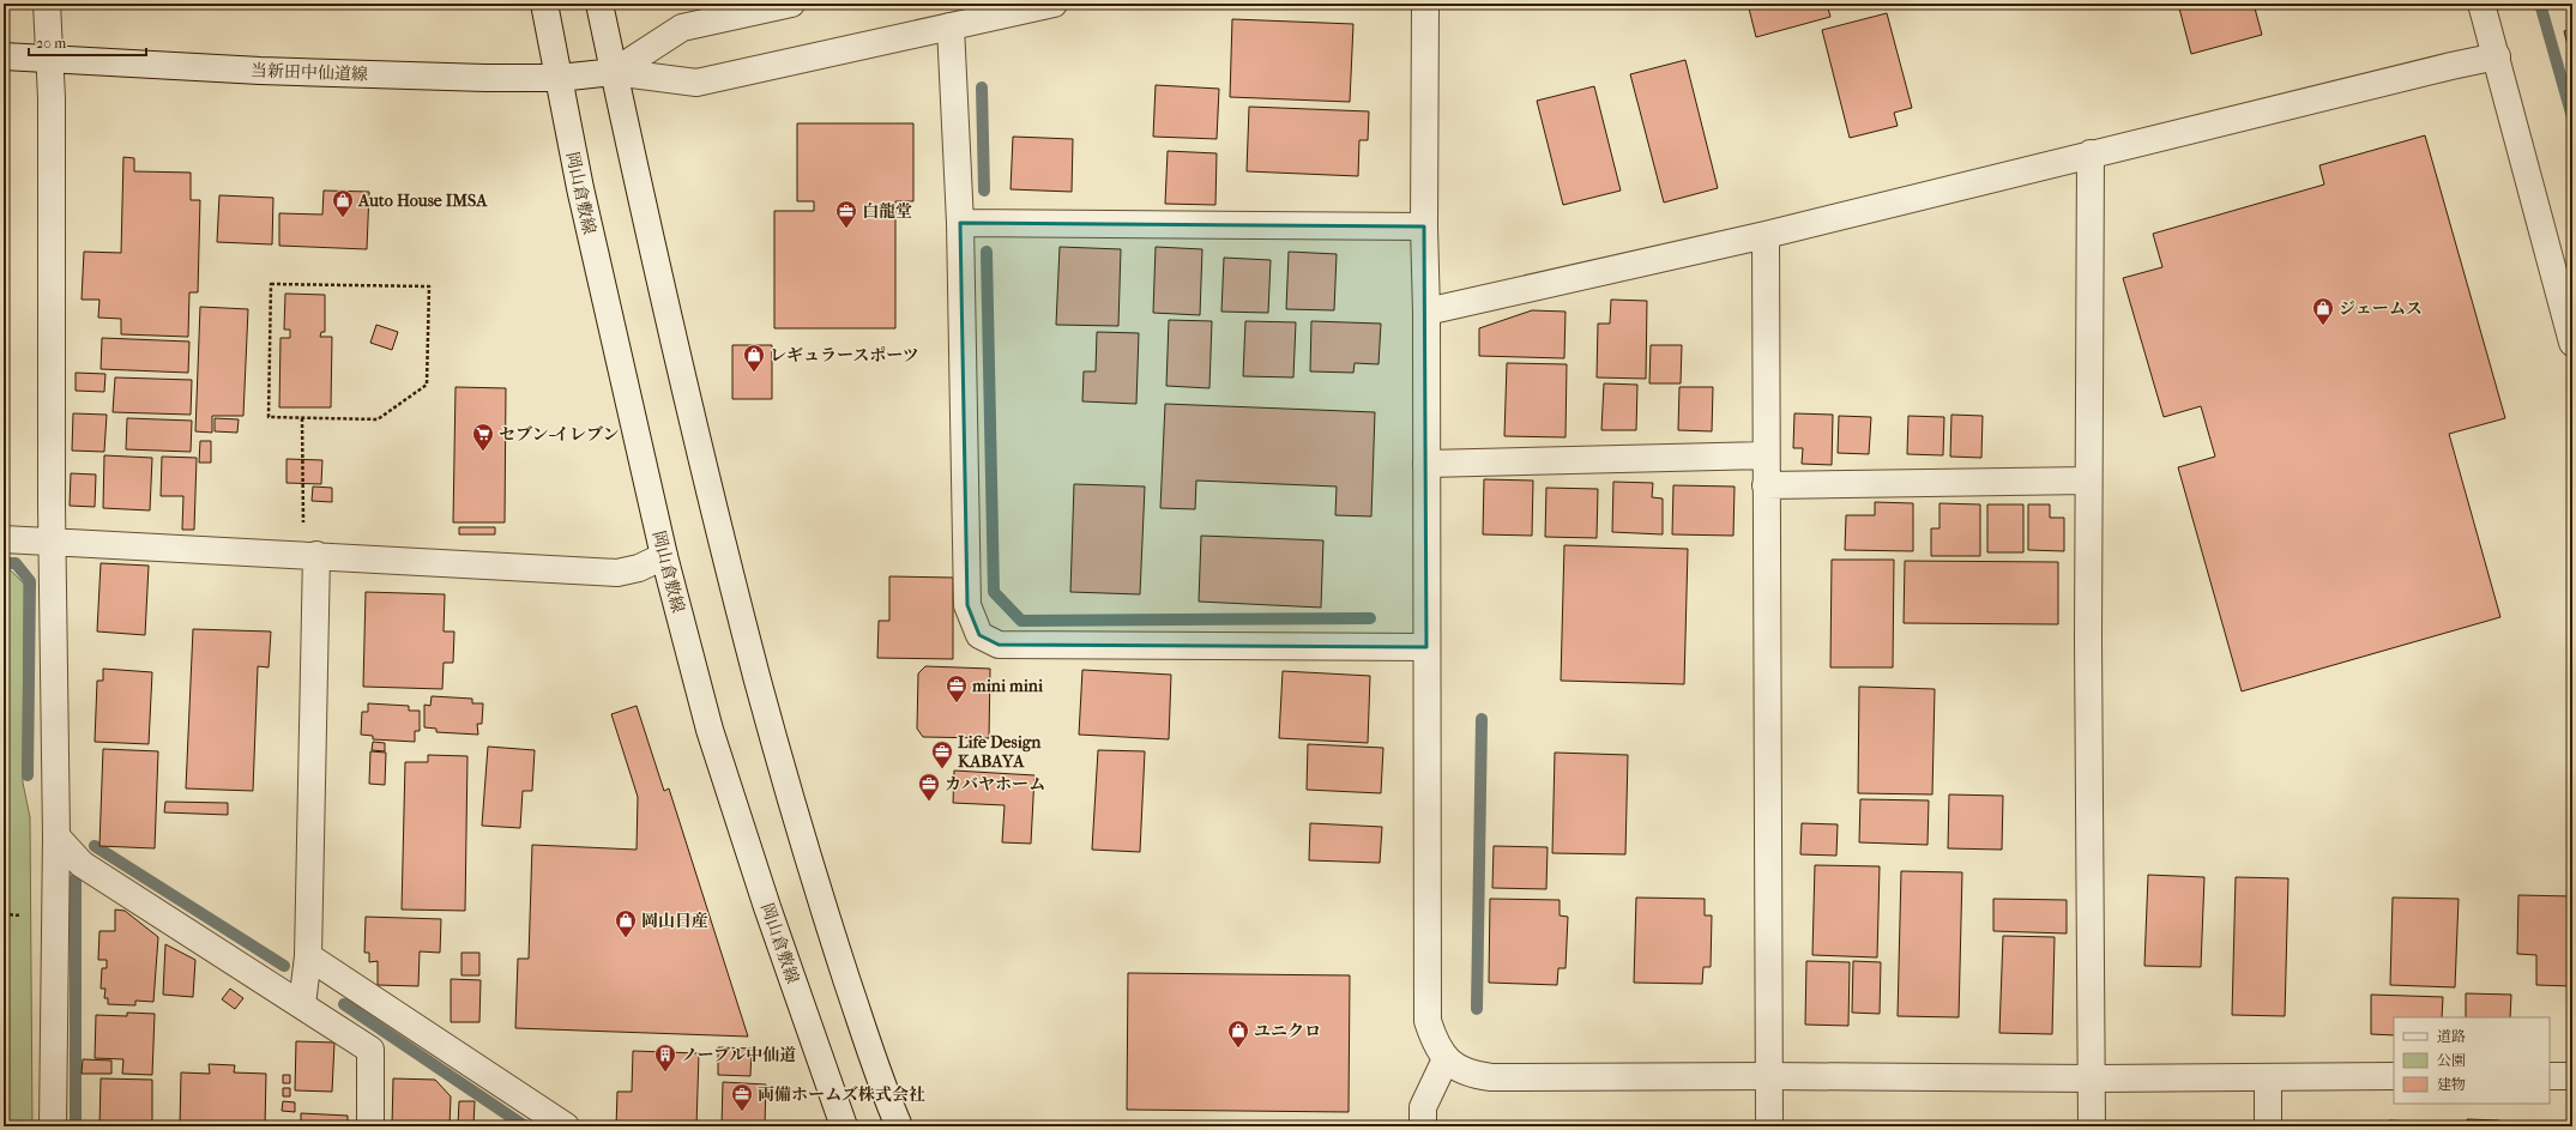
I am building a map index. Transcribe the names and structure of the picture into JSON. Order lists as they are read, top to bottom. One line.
{"streets":{"street":["当新田中仙道線","岡山倉敷線"]},"crossings":[["当新田中仙道線","岡山倉敷線"]],"places":{"shop":["Auto House IMSA","ジェームス","レギュラースポーツ","岡山日産","ユニクロ"],"office":["白龍堂","mini mini","Life Design KABAYA","カバヤホーム","両備ホームズ株式会社"],"supermarket":["セブン-イレブン"],"building":["ノーブル中仙道"]},"legend":["道路","公園","建物"],"scale_bar":"20 m"}
